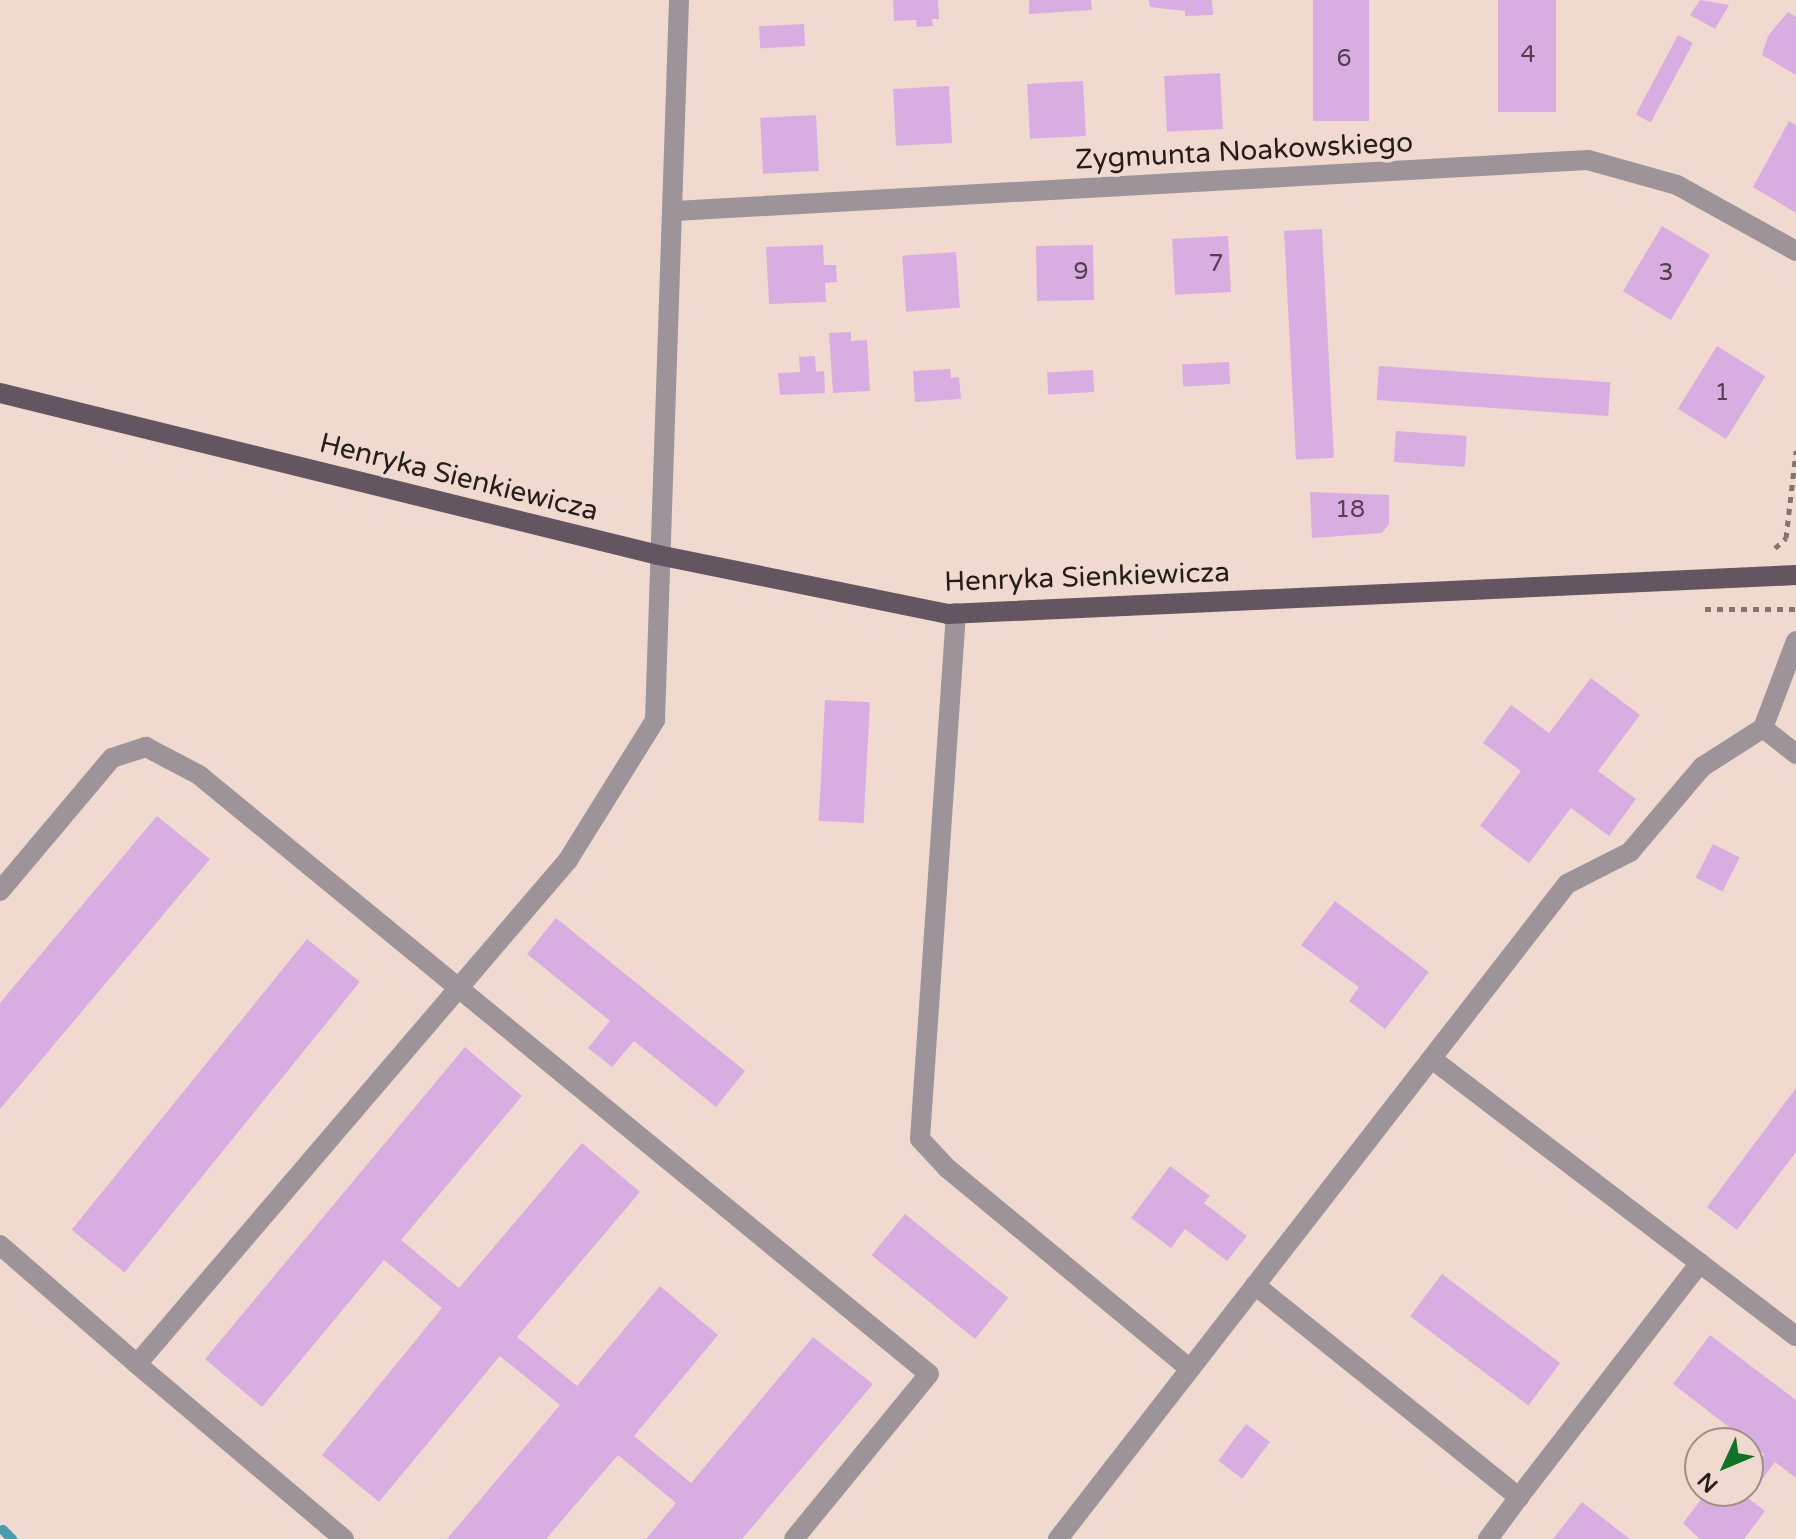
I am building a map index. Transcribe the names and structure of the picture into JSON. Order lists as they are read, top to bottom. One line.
{"streets":{"main road":["Henryka Sienkiewicza"],"street":["Zygmunta Noakowskiego"]},"house_numbers":["4","6","7","9","3","1","18"],"north":"bottom left"}
